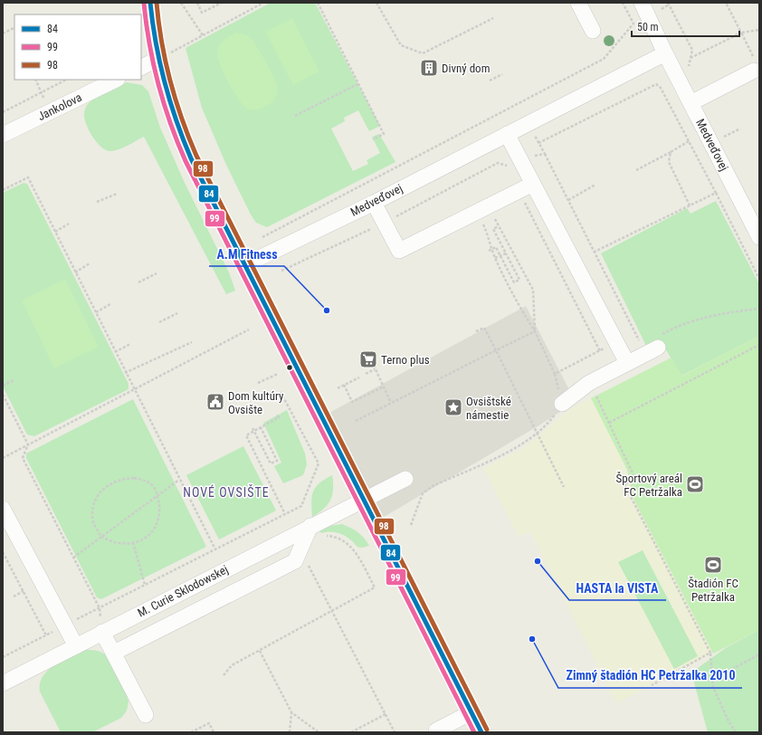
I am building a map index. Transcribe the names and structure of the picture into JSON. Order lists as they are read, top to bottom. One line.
{"streets":{"street":["Jankolova","Medveďovej","M. Curie Sklodowskej"]},"districts":["NOVÉ OVSIŠTE"],"places":{"building":["Divný dom"],"other":["A.M Fitness","HASTA la VISTA","Zimný štadión HC Petržalka 2010"],"supermarket":["Terno plus"],"public building":["Dom kultúry Ovsište"],"place":["Ovsištské námestie"],"sports":["Športový areál FC Petržalka","Štadión FC Petržalka"]},"lines":["transit line 84","transit line 98","transit line 99"],"legend":["84","99","98"],"scale_bar":"50 m"}
